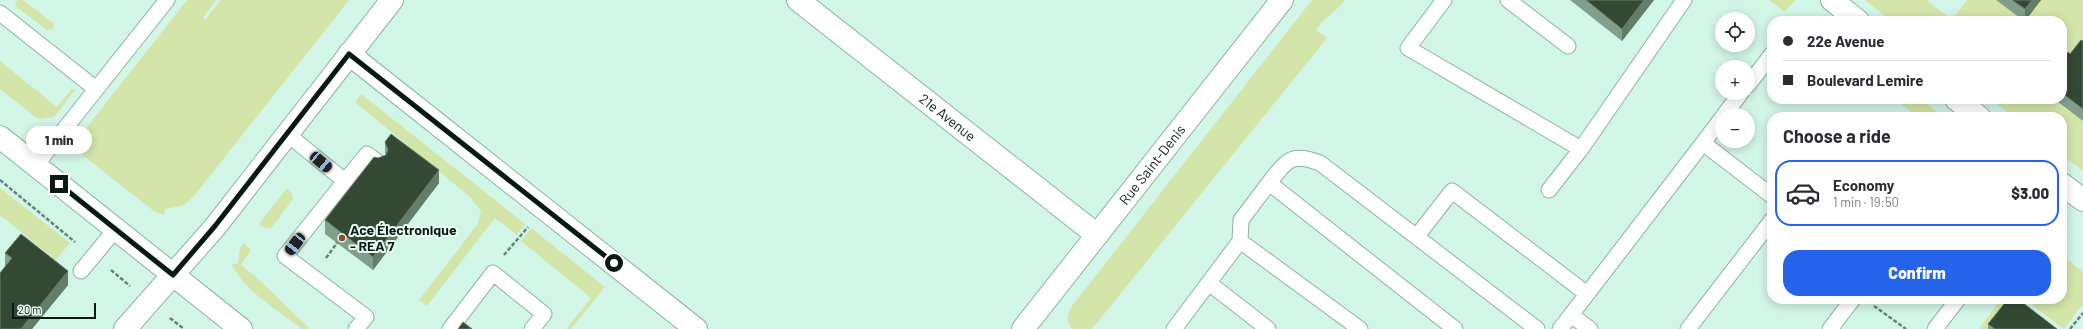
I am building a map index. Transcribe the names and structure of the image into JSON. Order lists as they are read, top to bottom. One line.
{"streets":{"street":["21e Avenue","Rue Saint-Denis"]},"crossings":[["21e Avenue","Rue Saint-Denis"]],"places":["Ace Électronique - REA 7"],"scale_bar":"20 m","page":{"map_buttons":["+","−"],"banner":["22e Avenue","Boulevard Lemire"],"heading":"Choose a ride","bubble":"1 min","list":[{"name":"Economy","note":"1 min · 19:50","value":"$3.00"}],"buttons":"Confirm","scale":"20 m"}}
